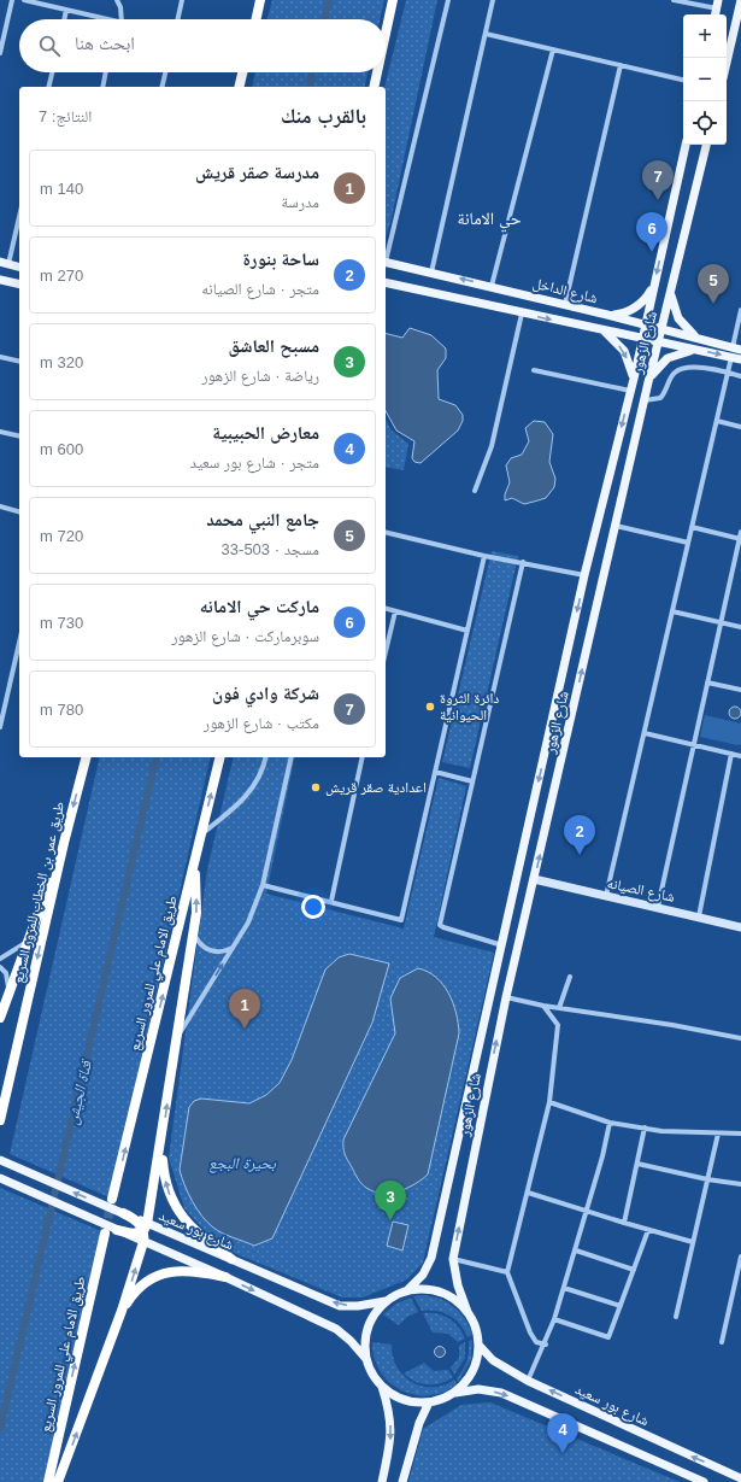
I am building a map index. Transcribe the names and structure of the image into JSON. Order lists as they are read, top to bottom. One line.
{"streets":{"highway":["طريق عمر بن الخطاب للمرور السريع","طريق الامام علي للمرور السريع"],"main road":["شارع الداخل","شارع الزهور","شارع بور سعيد"],"street":["شارع الصيانه"]},"crossings":[["شارع الداخل","شارع الزهور"],["شارع الزهور","شارع الصيانه"],["شارع الزهور","شارع بور سعيد"]],"districts":["حي الامانة"],"water":["قناة الجيش","بحيرة البجع"],"places":["دائرة الثروة الحيوانية","اعدادية صقر قريش"],"page":{"map_buttons":["+","−"],"search":"ابحث هنا","heading":["بالقرب منك","النتائج: 7"],"list":[{"mark":"1","name":"مدرسة صقر قريش","note":"مدرسة","value":"140 m"},{"mark":"2","name":"ساحة بنورة","note":"متجر · شارع الصيانه","value":"270 m"},{"mark":"3","name":"مسبح العاشق","note":"رياضة · شارع الزهور","value":"320 m"},{"mark":"4","name":"معارض الحبيبية","note":"متجر · شارع بور سعيد","value":"600 m"},{"mark":"5","name":"جامع النبي محمد","note":"مسجد · 503-33","value":"720 m"},{"mark":"6","name":"ماركت حي الامانه","note":"سوبرماركت · شارع الزهور","value":"730 m"},{"mark":"7","name":"شركة وادي فون","note":"مكتب · شارع الزهور","value":"780 m"}],"pins":["7","6","5","2","1","3","4"]}}
